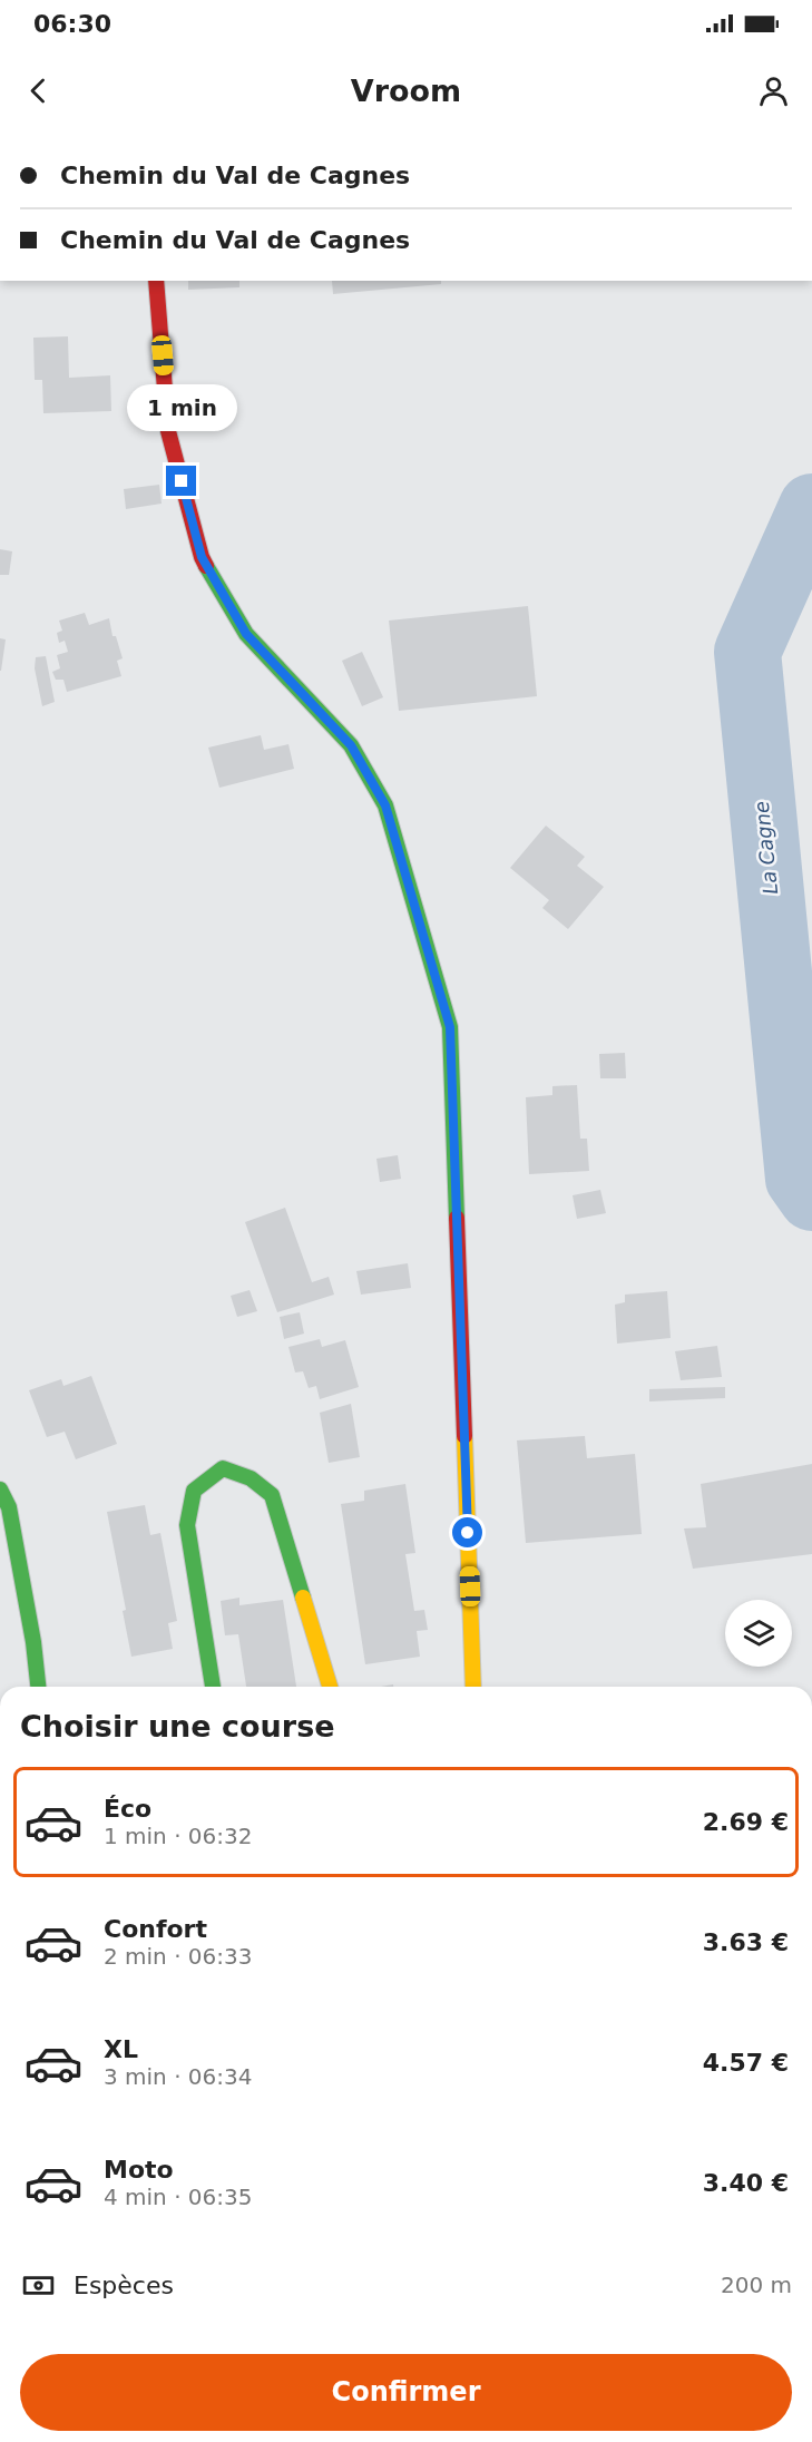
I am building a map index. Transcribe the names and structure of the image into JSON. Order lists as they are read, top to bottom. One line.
{"water":["La Cagne"],"page":{"status":"06:30","header":"Vroom","banner":["Chemin du Val de Cagnes","Chemin du Val de Cagnes"],"bubble":"1 min","heading":"Choisir une course","list":[{"name":"Éco","note":"1 min · 06:32","value":"2.69 €"},{"name":"Confort","note":"2 min · 06:33","value":"3.63 €"},{"name":"XL","note":"3 min · 06:34","value":"4.57 €"},{"name":"Moto","note":"4 min · 06:35","value":"3.40 €"}],"pay":["Espèces","200 m"],"buttons":"Confirmer"}}
